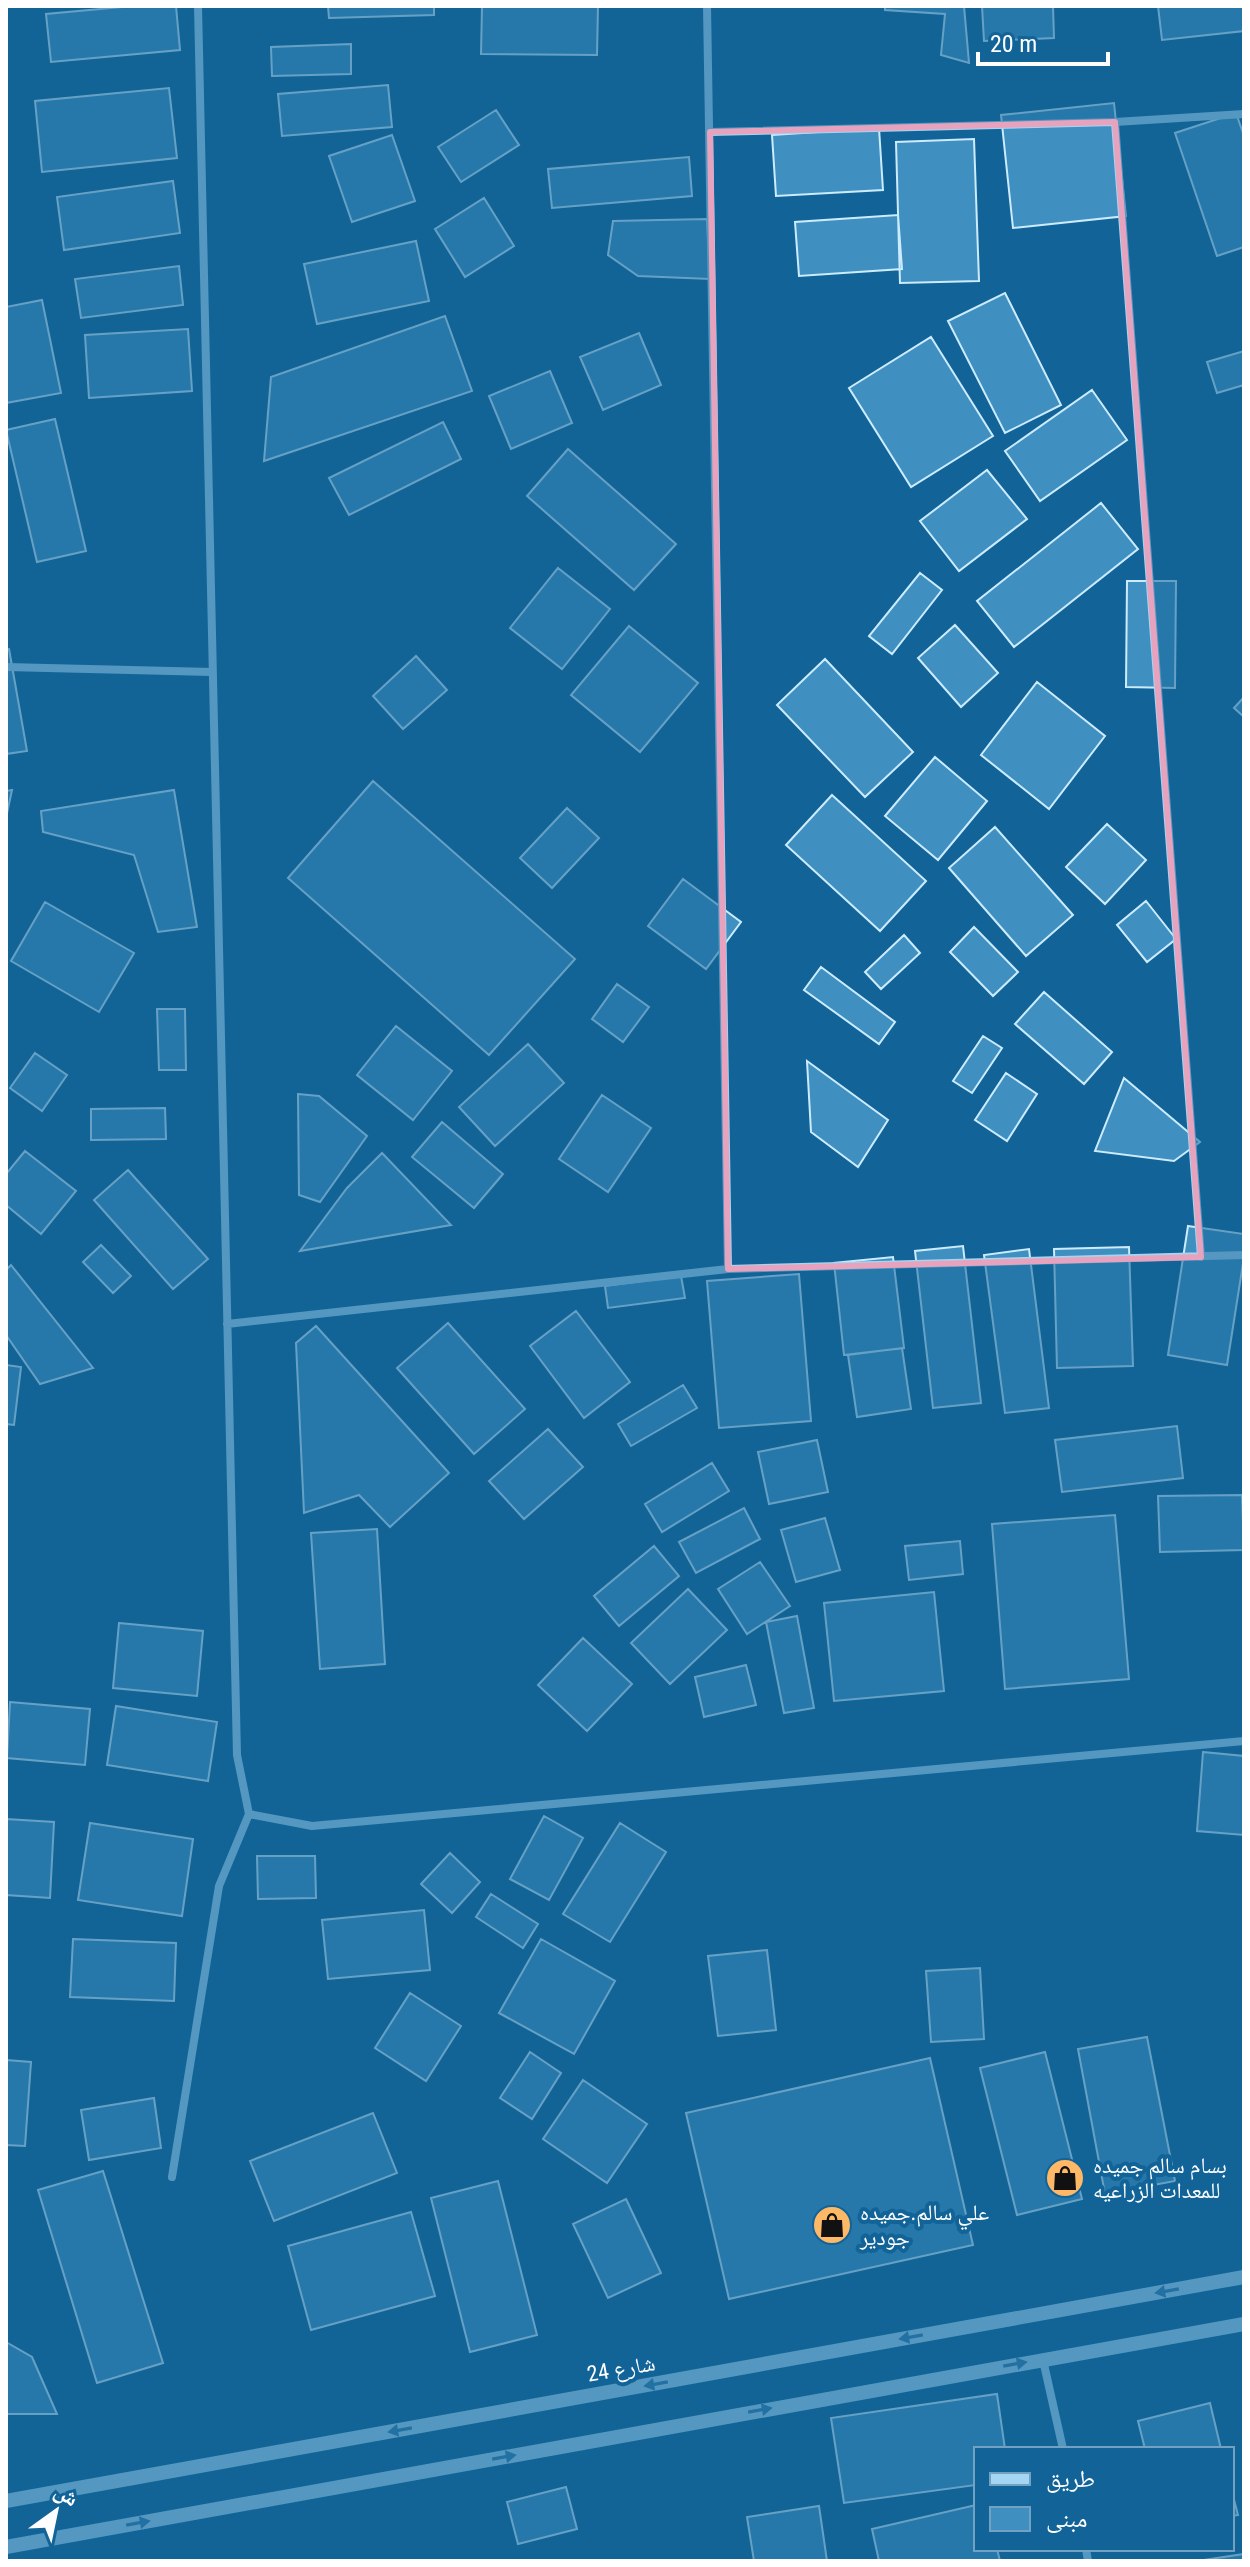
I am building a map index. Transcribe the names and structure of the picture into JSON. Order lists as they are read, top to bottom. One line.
{"streets":{"street":["شارع 24"]},"places":{"shop":["بسام سالم جميده للمعدات الزراعيه","علي سالم.جميده جودير"]},"legend":["طريق","مبنى"],"scale_bar":"20 m","north":"top right"}
